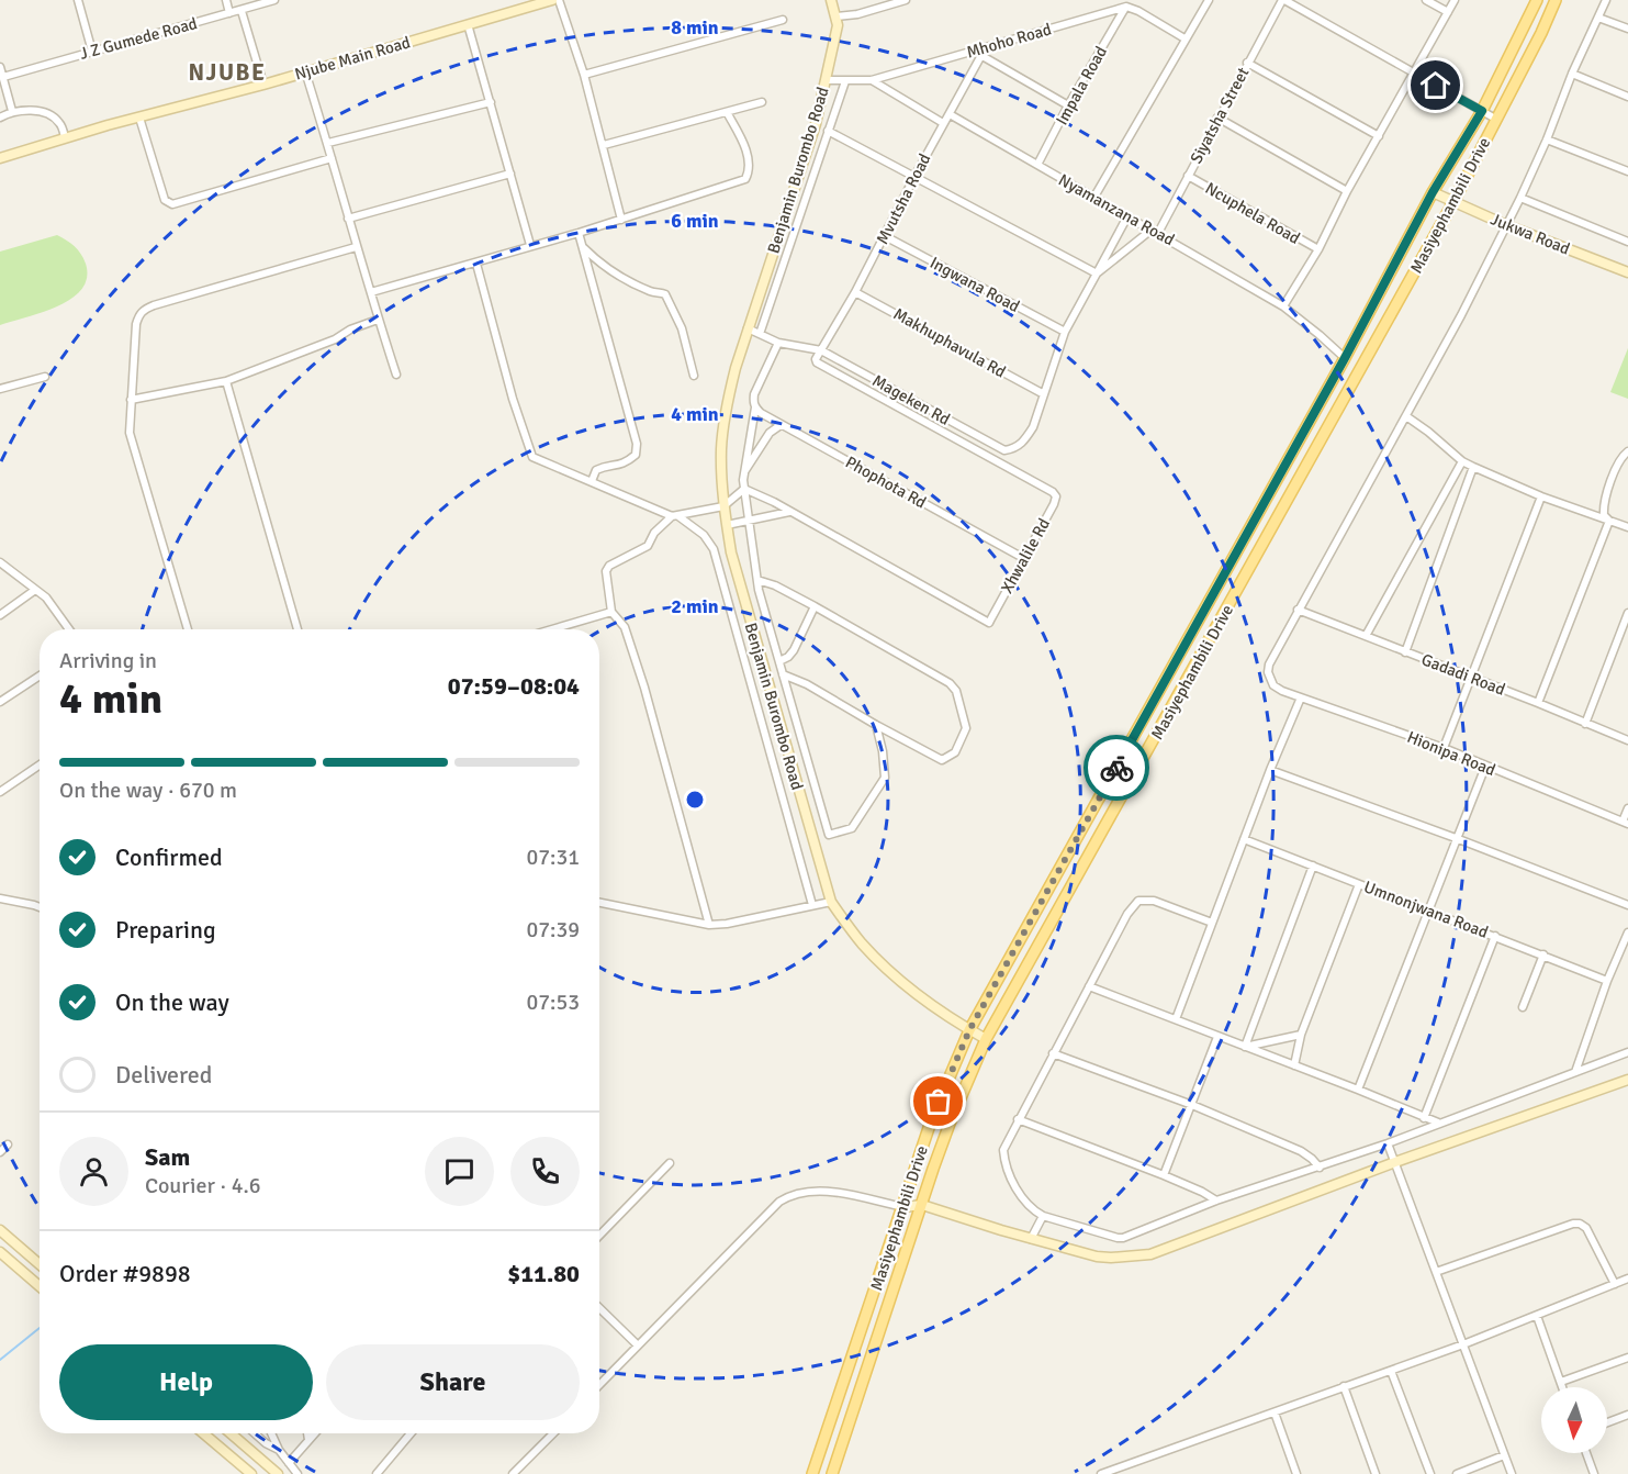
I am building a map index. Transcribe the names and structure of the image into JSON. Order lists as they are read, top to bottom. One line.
{"streets":{"main road":["Masiyephambili Drive"],"street":["J Z Gumede Road","Mhoho Road","Njube Main Road","Impala Road","Siyatsha Street","Benjamin Burombo Road","Mvutsha Road","Nyamanzana Road","Ncuphela Road","Jukwa Road","Ingwana Road","Makhuphavula Rd","Mageken Rd","Phophota Rd","Xhwalile Rd","Gadadi Road","Hionipa Road","Umnonjwana Road"]},"crossings":[["Mhoho Road","Impala Road"],["Mhoho Road","Benjamin Burombo Road"],["Mhoho Road","Mvutsha Road"],["Impala Road","Nyamanzana Road"],["Siyatsha Street","Nyamanzana Road"],["Siyatsha Street","Ncuphela Road"],["Benjamin Burombo Road","Masiyephambili Drive"],["Benjamin Burombo Road","Mageken Rd"],["Mvutsha Road","Nyamanzana Road"],["Mvutsha Road","Ingwana Road"],["Mvutsha Road","Makhuphavula Rd"],["Mvutsha Road","Mageken Rd"],["Mvutsha Road","Xhwalile Rd"],["Masiyephambili Drive","Nyamanzana Road"],["Masiyephambili Drive","Jukwa Road"],["Makhuphavula Rd","Mageken Rd"],["Mageken Rd","Xhwalile Rd"],["Phophota Rd","Xhwalile Rd"],["Gadadi Road","Hionipa Road"]],"districts":["NJUBE"],"north":"bottom","page":{"heading":["4 min","Arriving in","07:59–08:04"],"panel":["Sam","Courier · 4.6","Order #9898","$11.80"],"bar":"On the way · 670 m","list":[["Confirmed","07:31"],["Preparing","07:39"],["On the way","07:53"],"Delivered"],"buttons":["Help","Share"]},"rings":["8 min","6 min","4 min","2 min"]}
